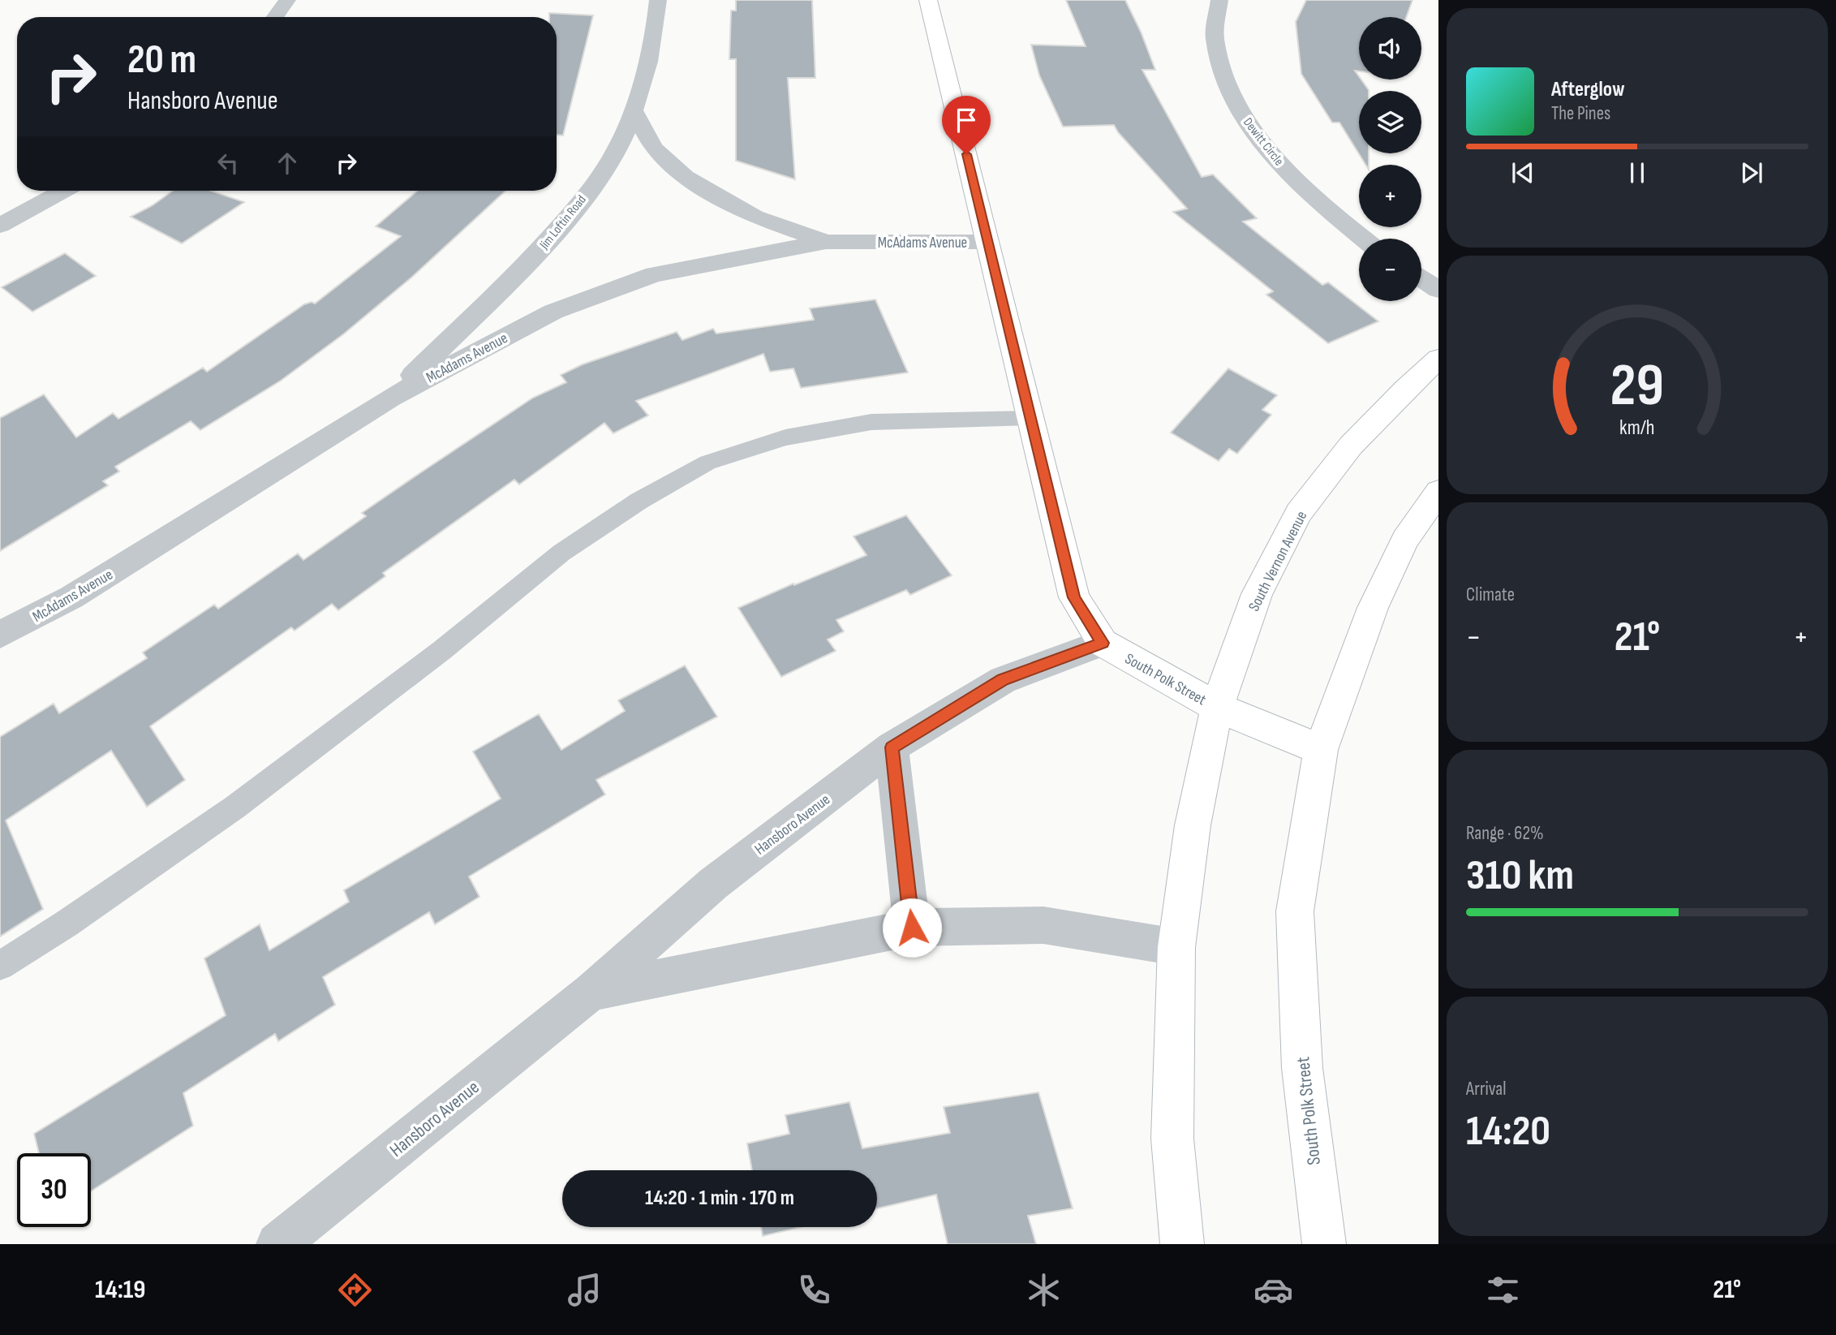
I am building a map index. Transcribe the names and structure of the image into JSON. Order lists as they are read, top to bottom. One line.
{"streets":{"main road":["South Vernon Avenue","South Polk Street"],"street":["Dewitt Circle","Jim Loftin Road","McAdams Avenue","Hansboro Avenue"]},"crossings":[["Jim Loftin Road","McAdams Avenue"],["McAdams Avenue","South Polk Street"],["South Vernon Avenue","South Polk Street"],["South Polk Street","Hansboro Avenue"]],"page":{"map_buttons":["+","−"],"turn":["20 m","Hansboro Avenue"],"song":["Afterglow","The Pines"],"tile":["Climate",["Range · 62%","310 km"],["Arrival","14:20"]],"heat":["−","21°","+"],"limit":"30","trip":"14:20 · 1 min · 170 m","tabs":["14:19","21°"],"gauge":["29","km/h"]}}
